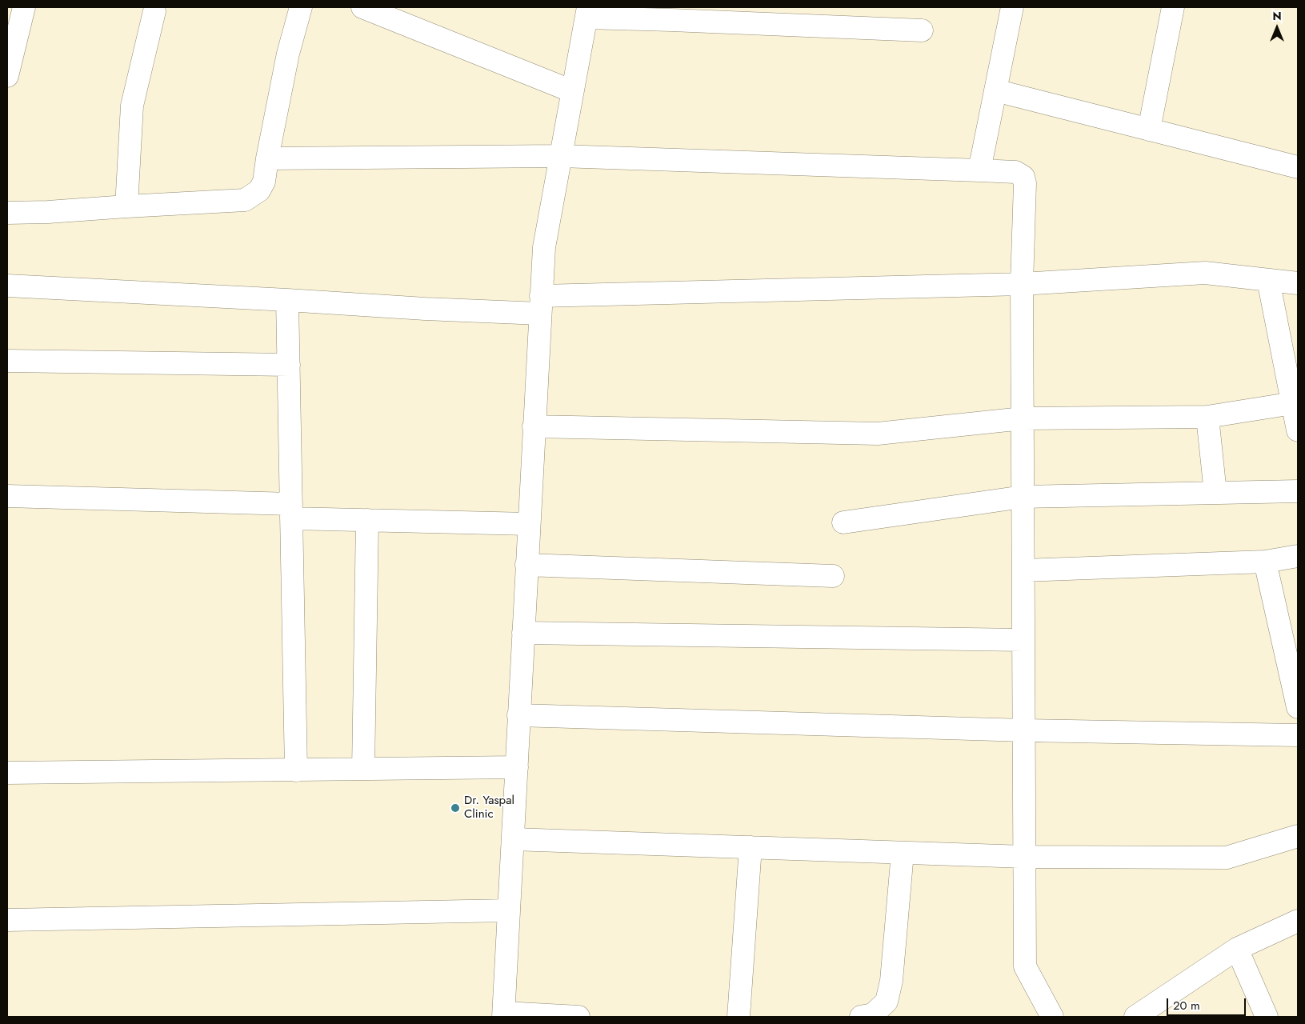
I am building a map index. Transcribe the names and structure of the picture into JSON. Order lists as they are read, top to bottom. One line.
{"places":["Dr. Yaspal Clinic"],"scale_bar":"20 m","north":"top"}
